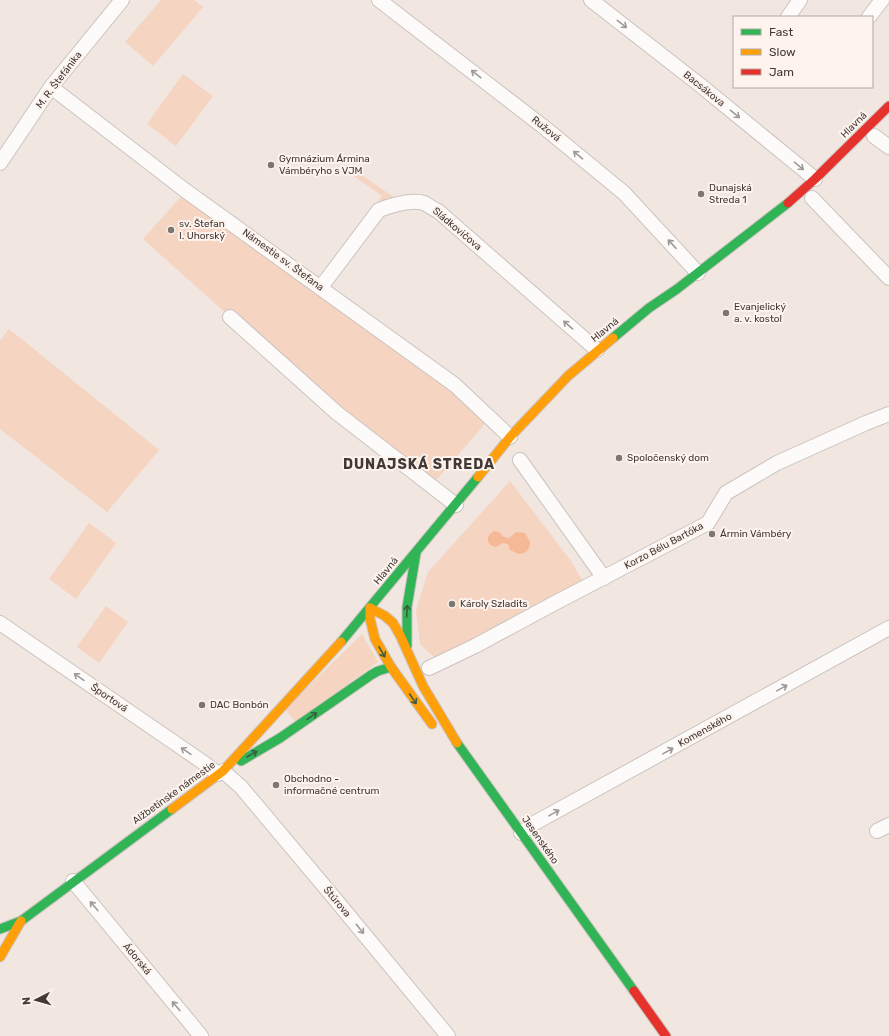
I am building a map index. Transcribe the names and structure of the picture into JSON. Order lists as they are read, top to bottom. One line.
{"streets":{"main road":["Hlavná","Alžbetínske námestie","Jesenského"],"street":["M. R. Štefánika","Bacsákova","Ružová","Sládkovičova","Námestie sv. Štefana","Korzo Bélu Bartóka","Športová","Komenského","Štúrova","Ádorská"]},"crossings":[["M. R. Štefánika","Námestie sv. Štefana"],["Bacsákova","Hlavná"],["Hlavná","Ružová"],["Hlavná","Sládkovičova"],["Hlavná","Námestie sv. Štefana"],["Hlavná","Alžbetínske námestie"],["Hlavná","Jesenského"],["Sládkovičova","Námestie sv. Štefana"],["Športová","Alžbetínske námestie"],["Športová","Štúrova"],["Komenského","Jesenského"],["Alžbetínske námestie","Jesenského"],["Alžbetínske námestie","Štúrova"],["Alžbetínske námestie","Ádorská"]],"one_way":["Bacsákova","Ružová","Športová","Komenského","Štúrova","Ádorská"],"districts":["DUNAJSKÁ STREDA"],"places":["Gymnázium Ármina Vámbéryho s VJM","Dunajská Streda 1","sv. Štefan I. Uhorský","Evanjelický a. v. kostol","Spoločenský dom","Ármin Vámbéry","Károly Szladits","DAC Bonbón","Obchodno - informačné centrum"],"legend":["Fast","Slow","Jam"],"north":"left"}
